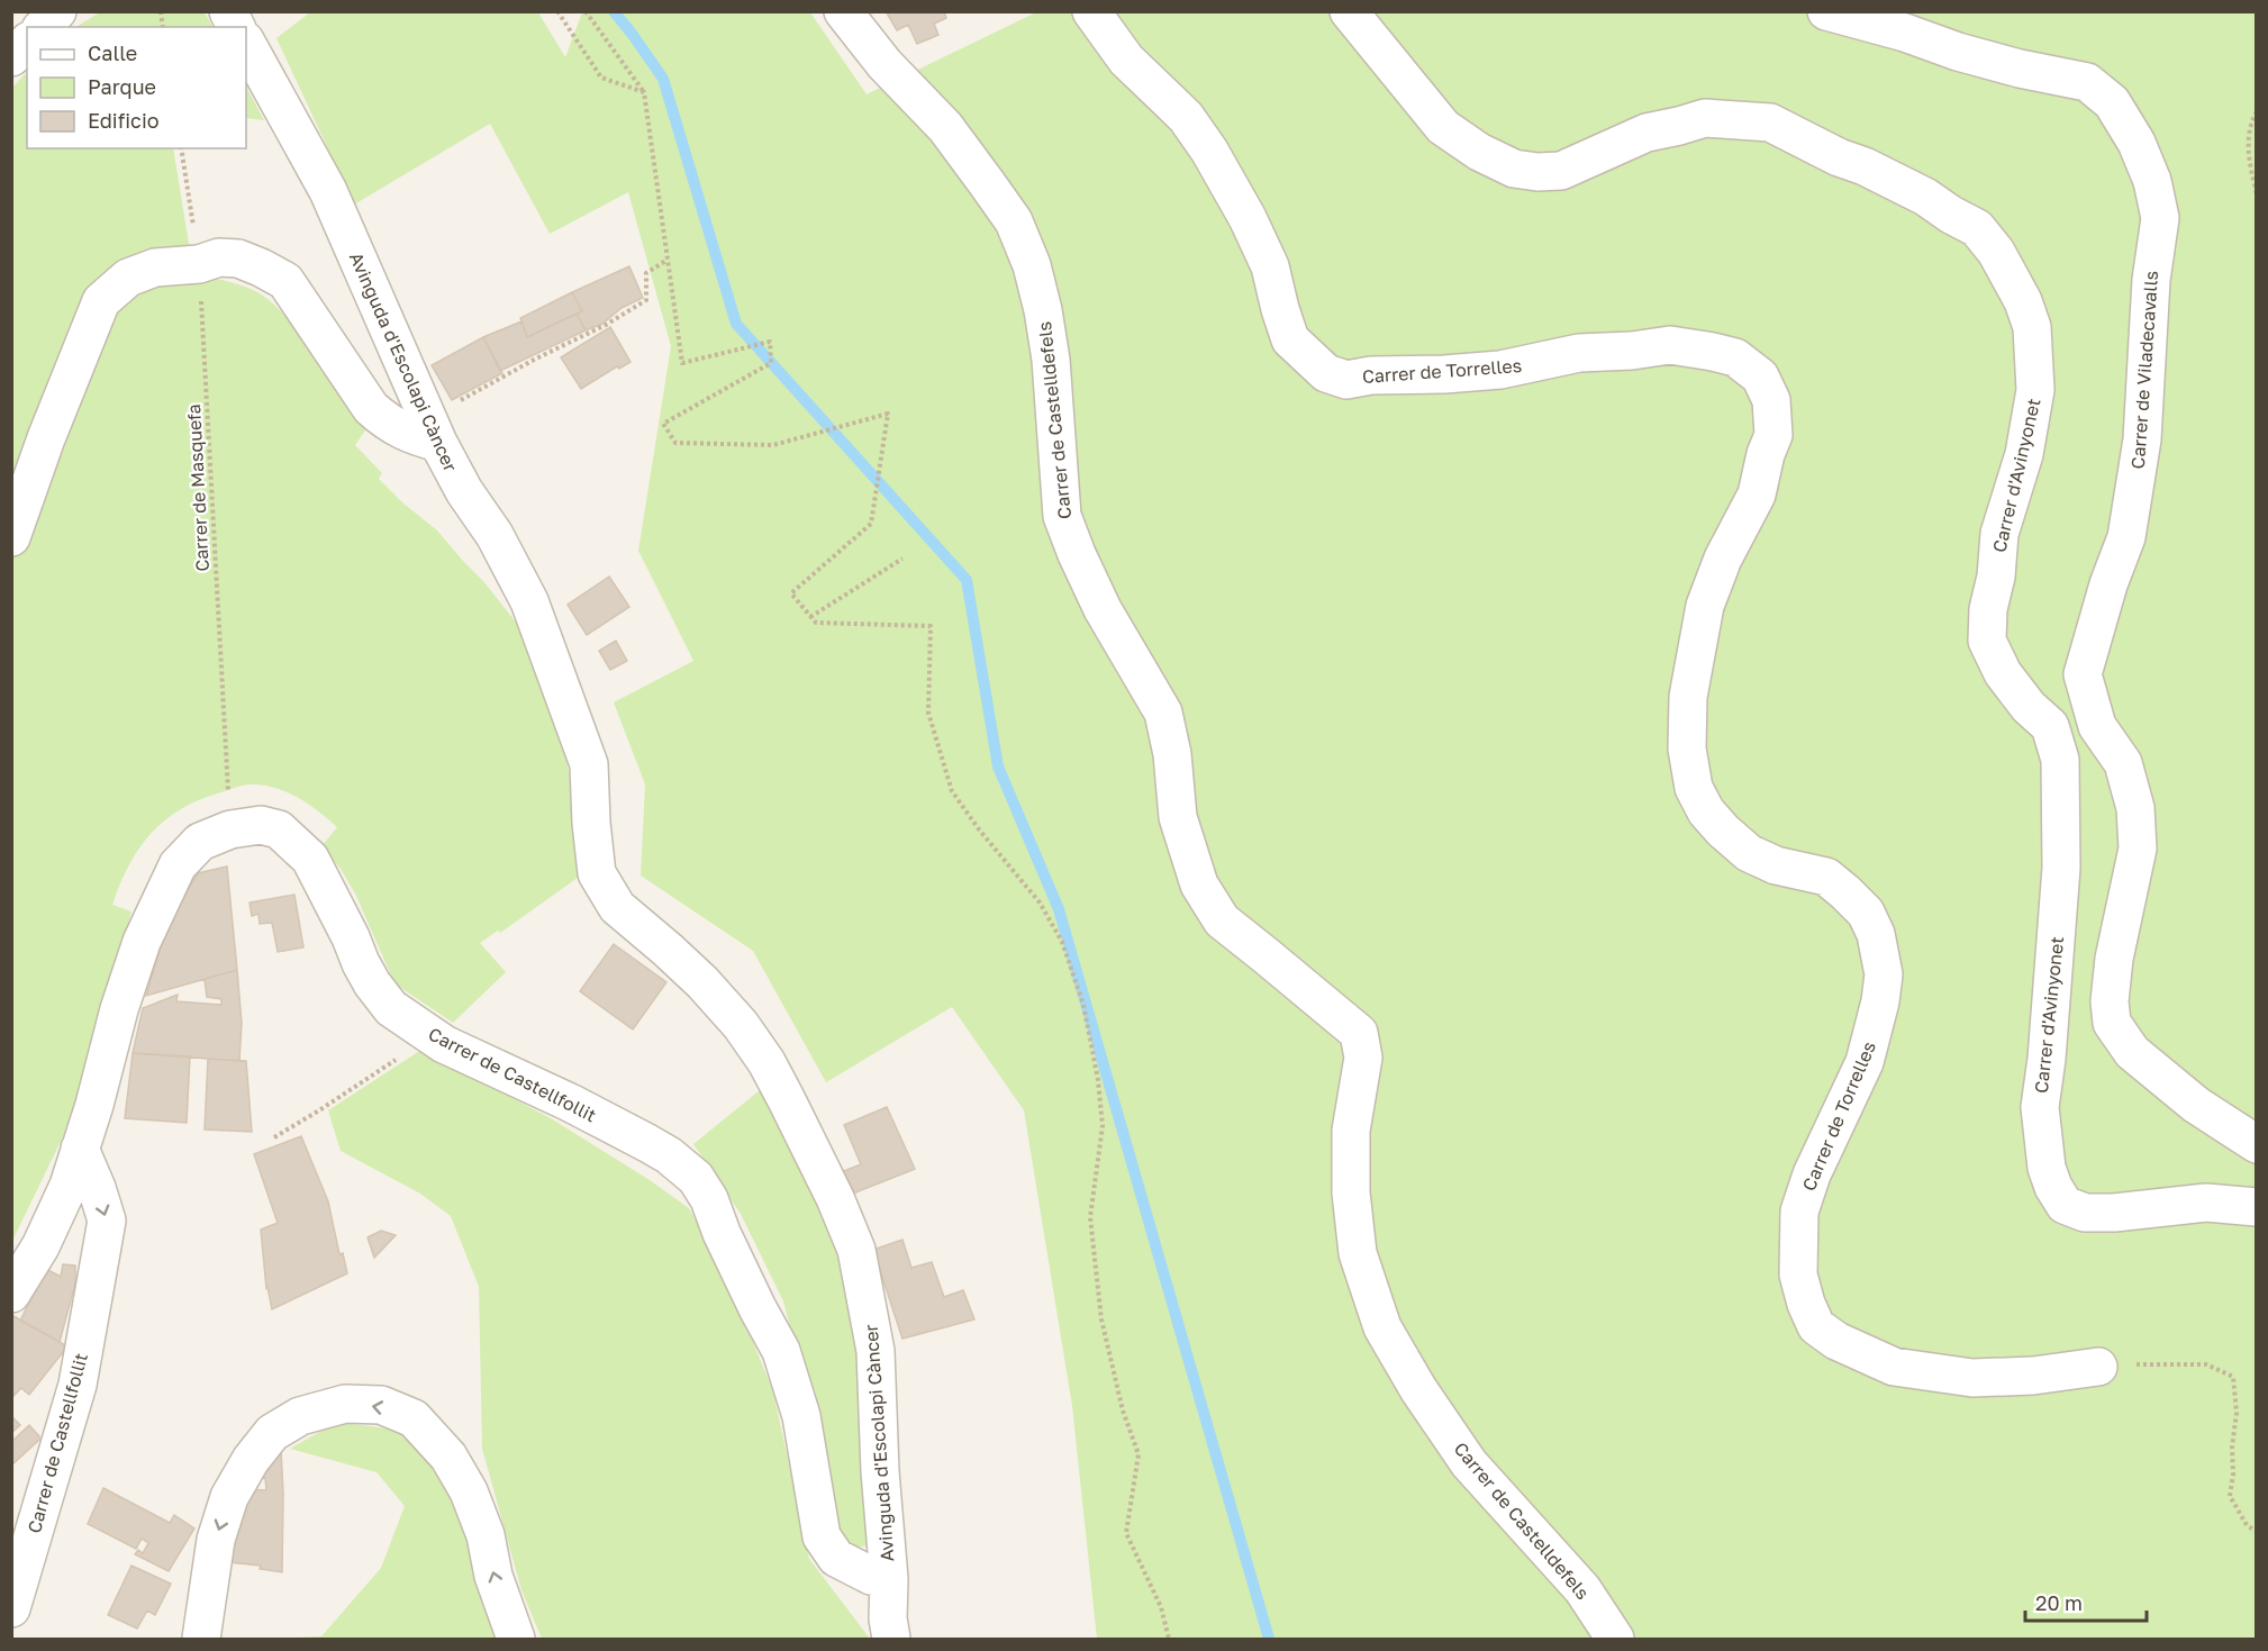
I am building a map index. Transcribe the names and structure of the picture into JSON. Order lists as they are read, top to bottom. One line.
{"streets":{"street":["Avinguda d'Escolapi Càncer","Carrer de Viladecavalls","Carrer de Torrelles","Carrer de Castelldefels","Carrer d'Avinyonet","Carrer de Castellfollit"],"path":["Carrer de Masquefa"]},"crossings":[["Avinguda d'Escolapi Càncer","Carrer de Castellfollit"],["Carrer de Masquefa","Carrer de Castellfollit"]],"legend":["Calle","Parque","Edificio"],"scale_bar":"20 m"}
